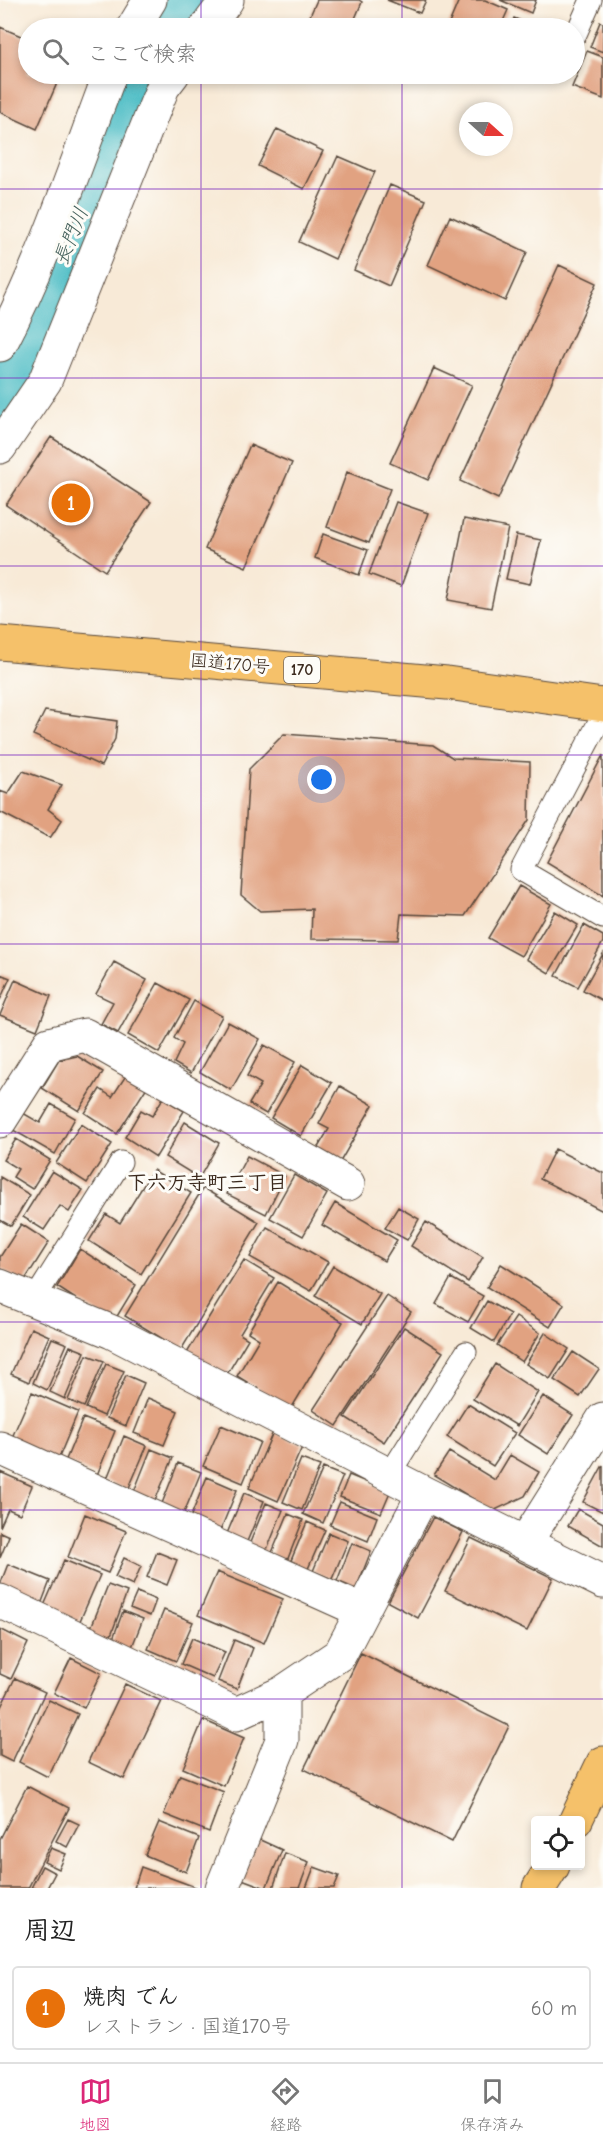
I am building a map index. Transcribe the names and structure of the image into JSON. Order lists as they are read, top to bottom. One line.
{"streets":{"main road":["国道170号","170"]},"districts":["下六万寺町三丁目"],"water":["長門川"],"north":"right","page":{"search":"ここで検索","pins":"1","heading":"周辺","list":[{"mark":"1","name":"焼肉 でん","note":"レストラン · 国道170号","value":"60 m"}],"nav":["地図","経路","保存済み"]}}
